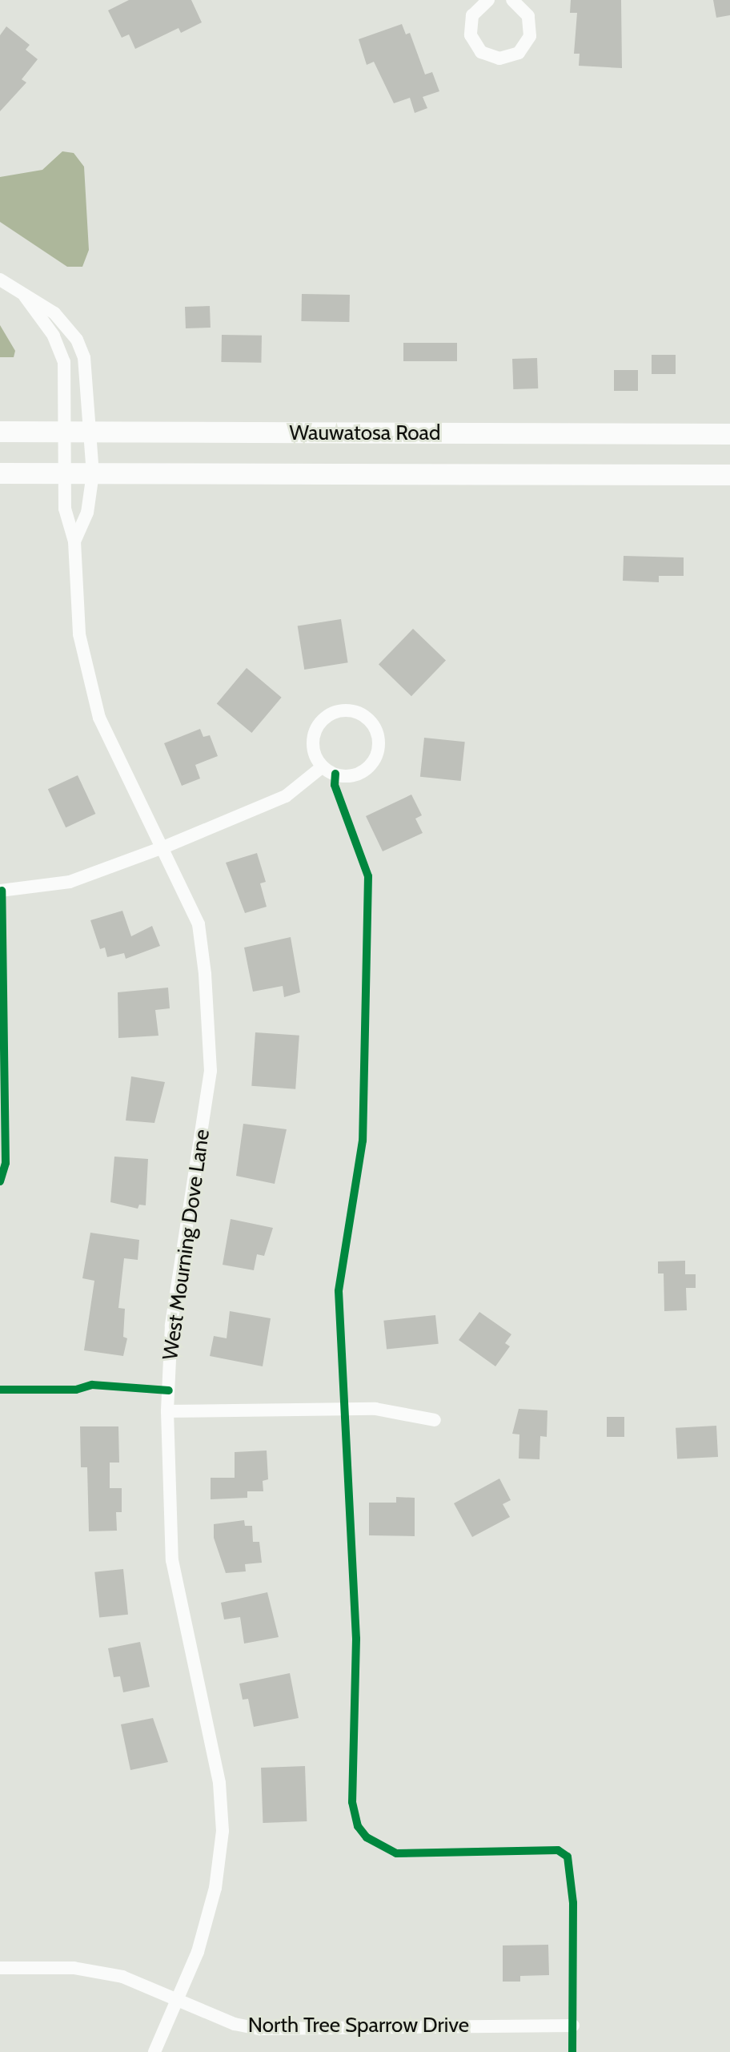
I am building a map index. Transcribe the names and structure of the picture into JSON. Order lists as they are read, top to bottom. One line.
{"streets":{"main road":["Wauwatosa Road"],"street":["West Mourning Dove Lane","North Tree Sparrow Drive"]},"crossings":[["West Mourning Dove Lane","North Tree Sparrow Drive"]]}
